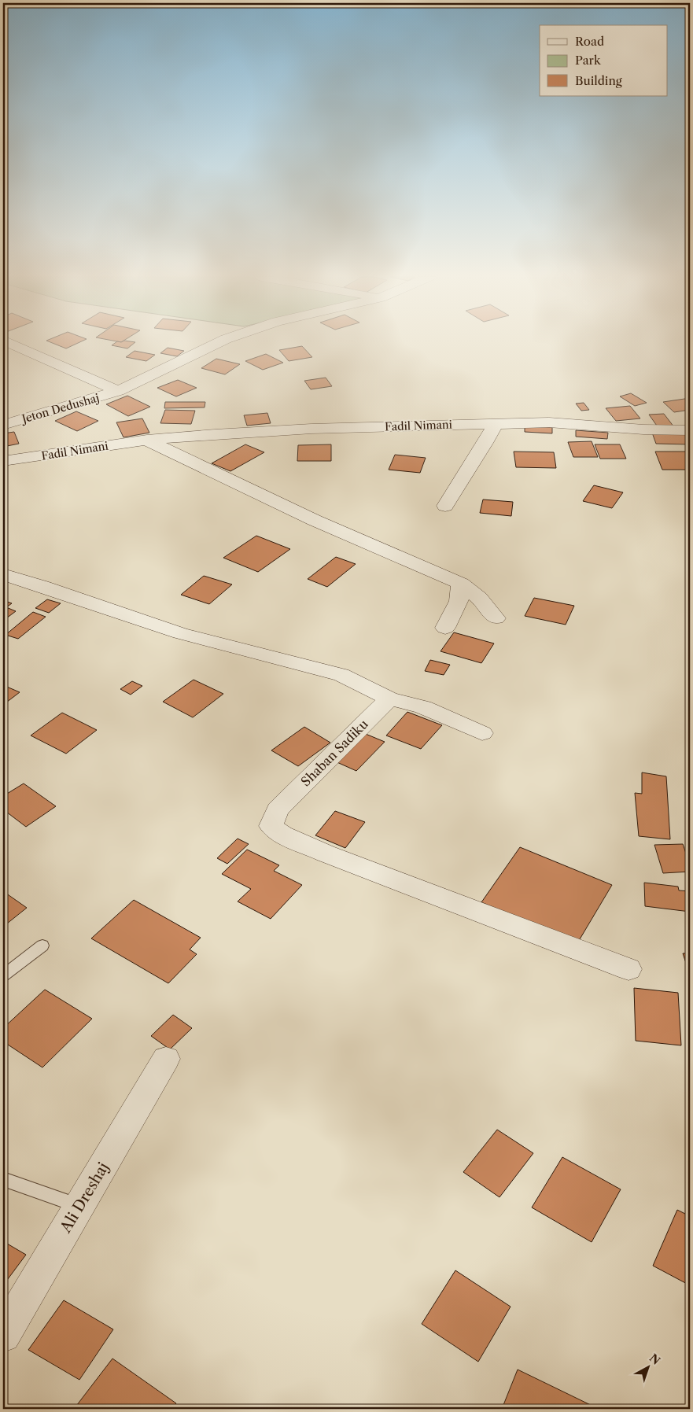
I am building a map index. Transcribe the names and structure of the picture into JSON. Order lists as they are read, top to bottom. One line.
{"streets":{"street":["Jeton Dedushaj","Fadil Nimani","Shaban Sadiku","Ali Dreshaj"]},"legend":["Road","Park","Building"],"north":"top right"}
